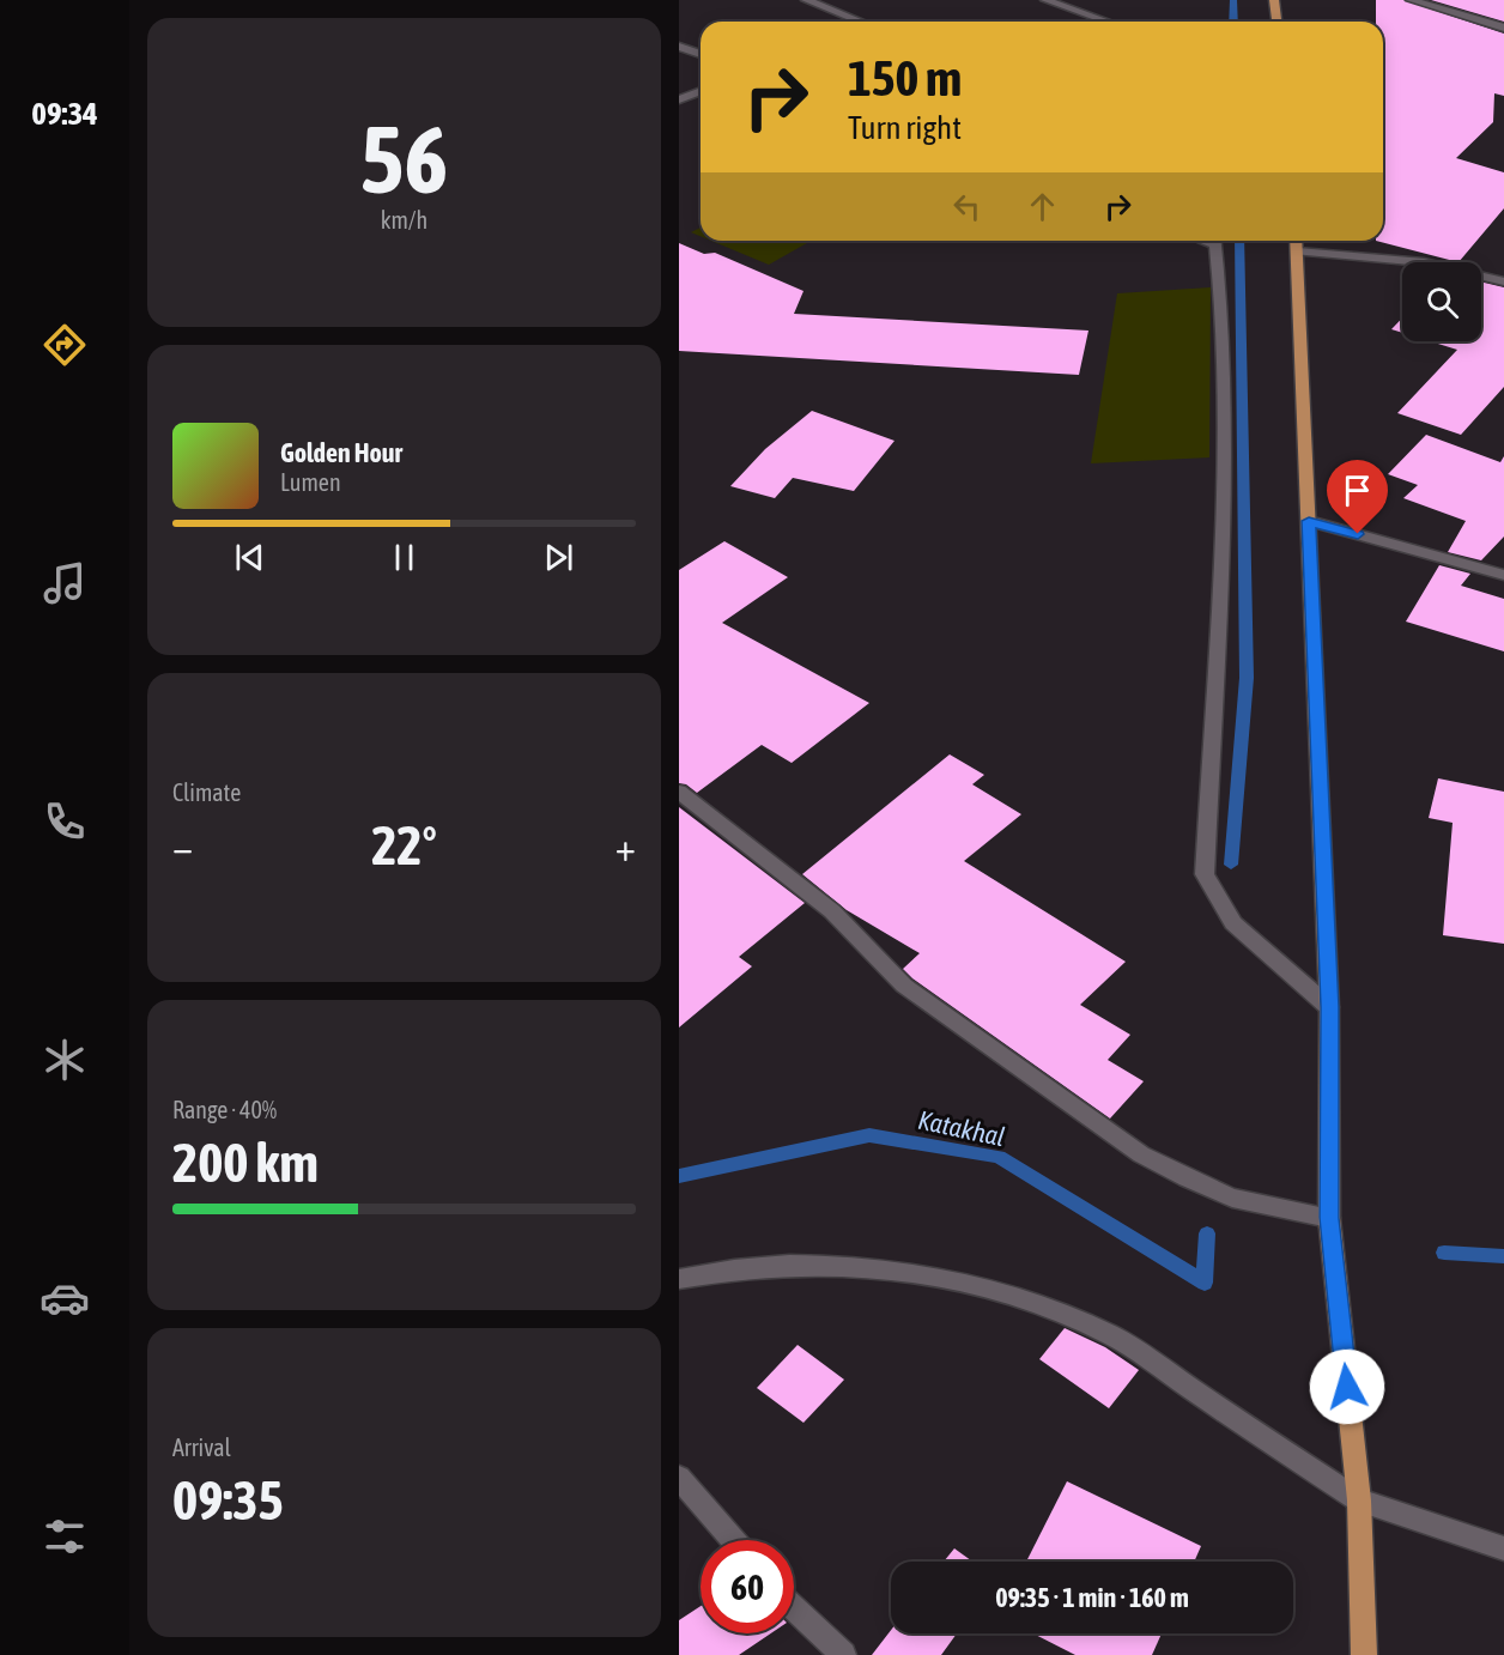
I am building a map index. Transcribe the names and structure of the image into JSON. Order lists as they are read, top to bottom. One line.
{"water":["Katakhal"],"page":{"tabs":"09:34","tile":[["56","km/h"],"Climate",["Range · 40%","200 km"],["Arrival","09:35"]],"turn":["150 m","Turn right"],"song":["Golden Hour","Lumen"],"heat":["−","22°","+"],"limit":"60","trip":"09:35 · 1 min · 160 m"}}
